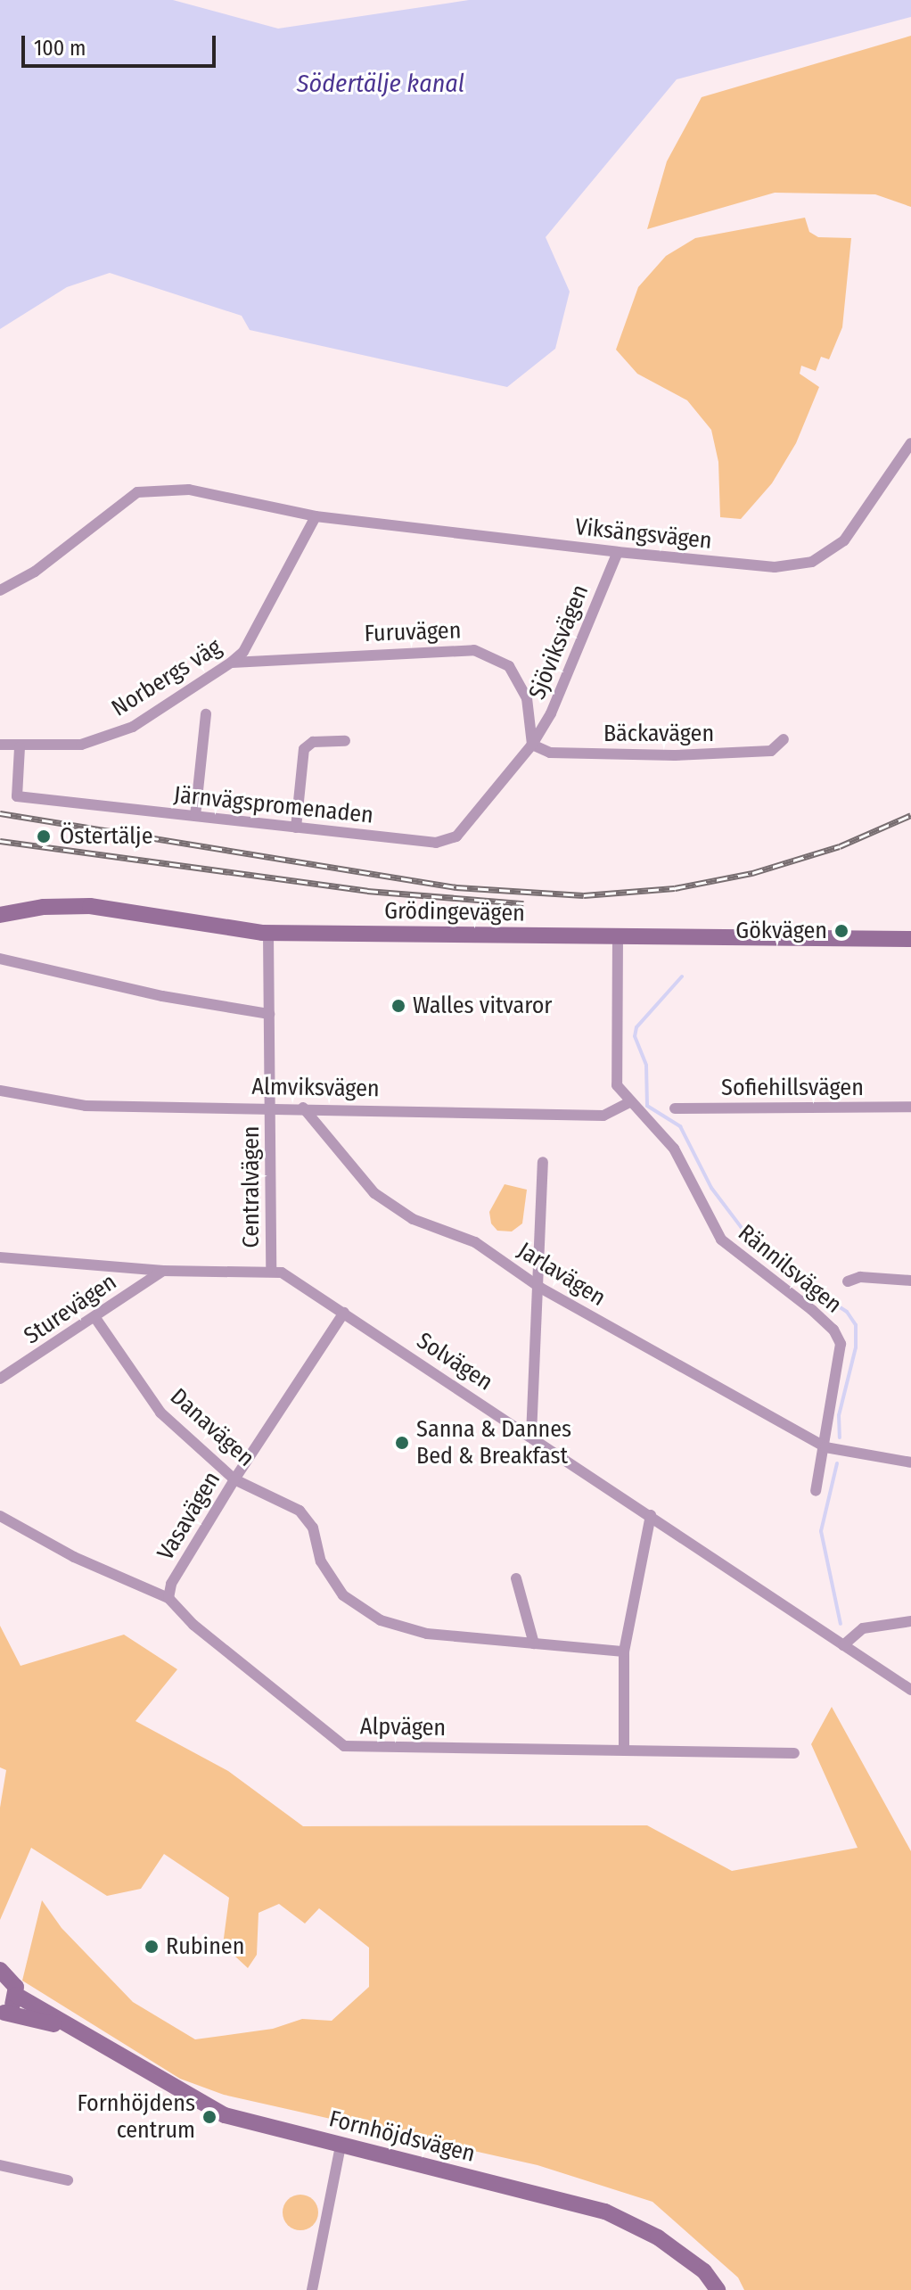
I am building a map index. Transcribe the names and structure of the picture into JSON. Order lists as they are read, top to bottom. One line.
{"streets":{"street":["Viksängsvägen","Furuvägen","Sjöviksvägen","Norbergs väg","Bäckavägen","Järnvägspromenaden","Grödingevägen","Almviksvägen","Sofiehillsvägen","Centralvägen","Rännilsvägen","Jarlavägen","Sturevägen","Solvägen","Danavägen","Vasavägen","Alpvägen","Fornhöjdsvägen"]},"crossings":[["Viksängsvägen","Sjöviksvägen"],["Viksängsvägen","Norbergs väg"],["Furuvägen","Sjöviksvägen"],["Furuvägen","Norbergs väg"],["Furuvägen","Bäckavägen"],["Furuvägen","Järnvägspromenaden"],["Sjöviksvägen","Bäckavägen"],["Sjöviksvägen","Järnvägspromenaden"],["Norbergs väg","Järnvägspromenaden"],["Bäckavägen","Järnvägspromenaden"],["Grödingevägen","Centralvägen"],["Grödingevägen","Rännilsvägen"],["Almviksvägen","Centralvägen"],["Almviksvägen","Rännilsvägen"],["Almviksvägen","Jarlavägen"],["Centralvägen","Solvägen"],["Rännilsvägen","Jarlavägen"],["Sturevägen","Danavägen"],["Solvägen","Vasavägen"],["Danavägen","Vasavägen"],["Vasavägen","Alpvägen"]],"water":["Södertälje kanal"],"places":["Östertälje","Gökvägen","Walles vitvaror","Sanna & Dannes Bed & Breakfast","Rubinen","Fornhöjdens centrum"],"scale_bar":"100 m"}
